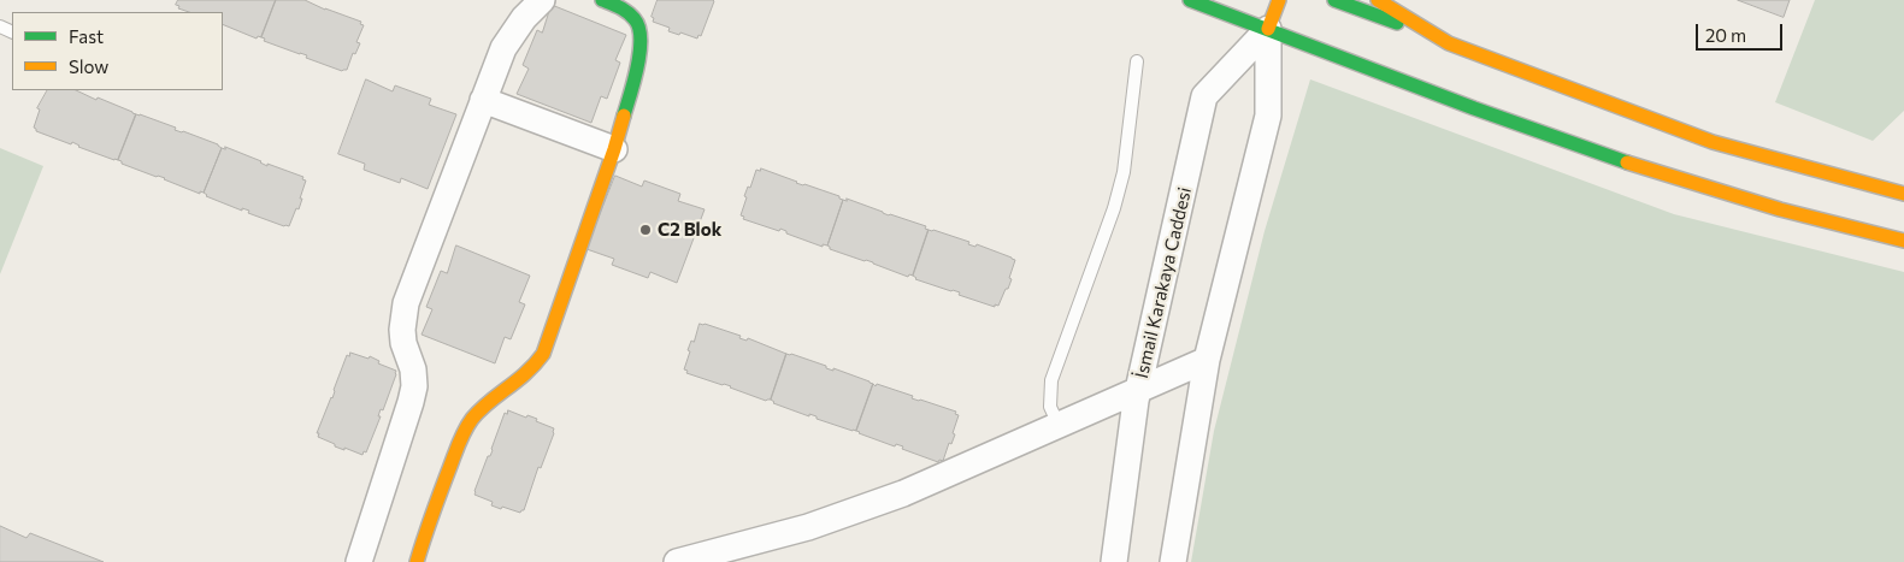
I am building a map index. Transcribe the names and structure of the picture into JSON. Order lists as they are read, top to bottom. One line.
{"streets":{"street":["İsmail Karakaya Caddesi"]},"places":["C2 Blok"],"legend":["Fast","Slow"],"scale_bar":"20 m"}
